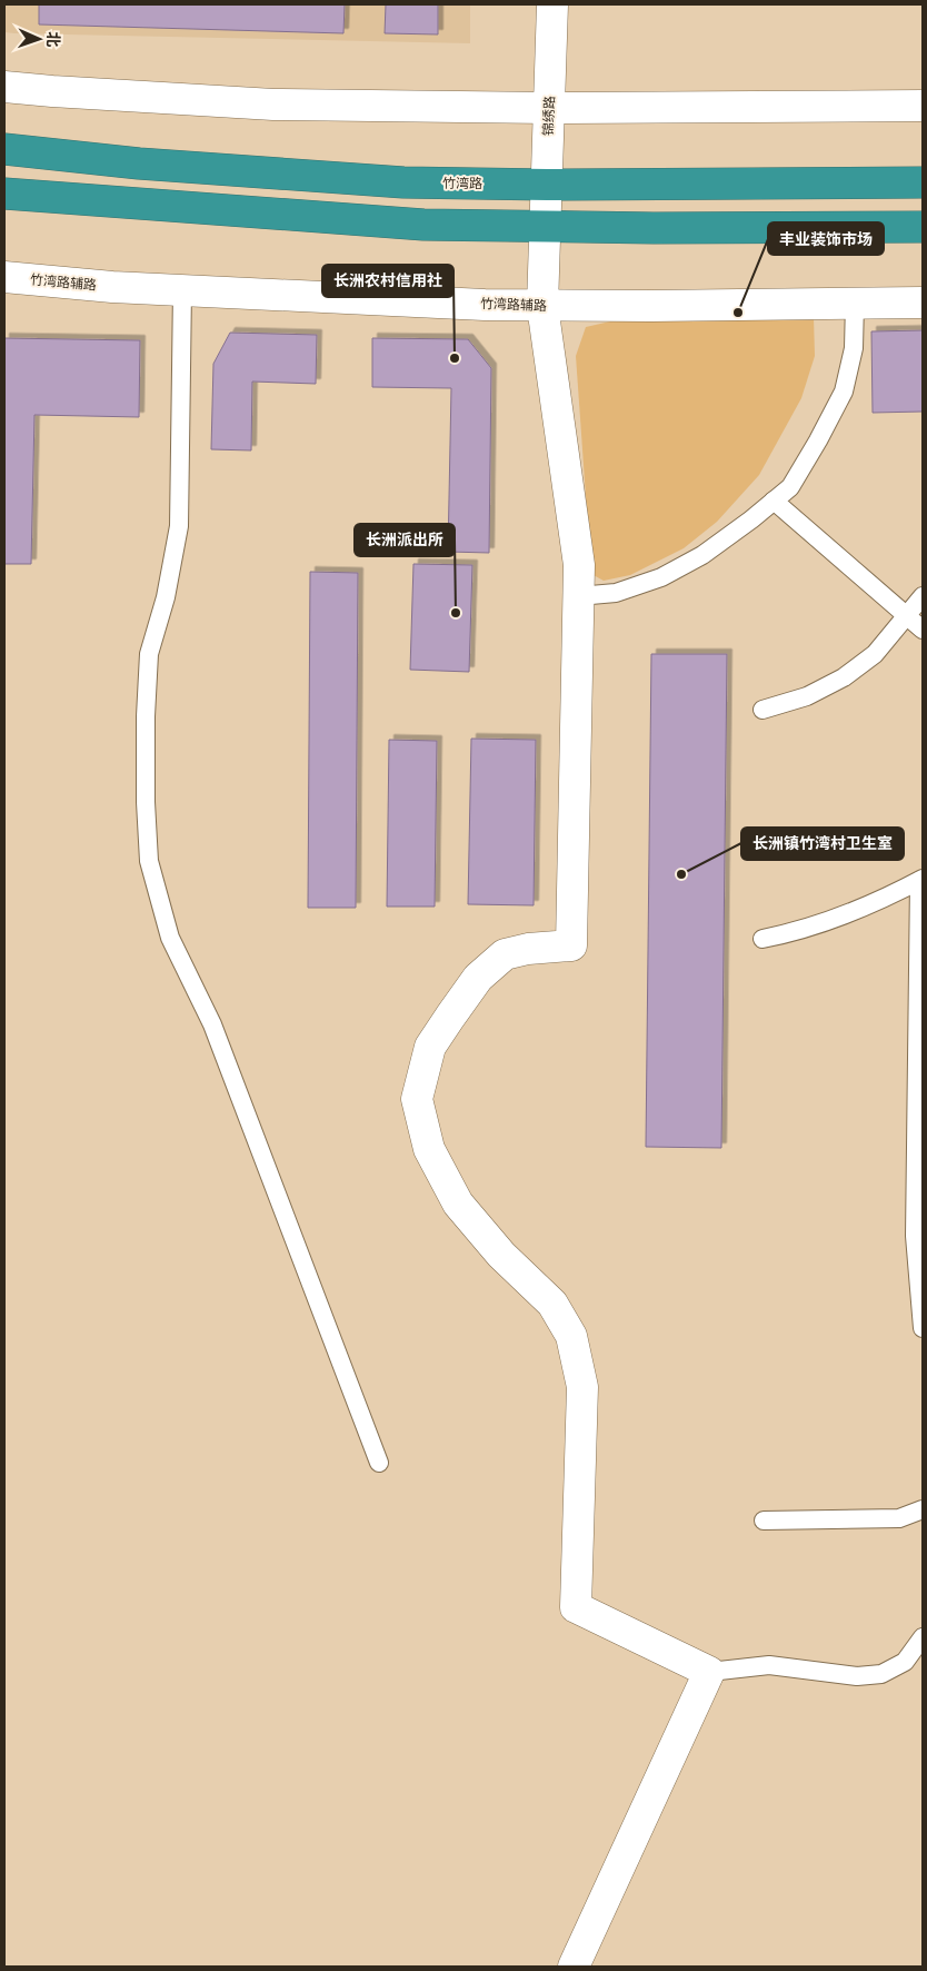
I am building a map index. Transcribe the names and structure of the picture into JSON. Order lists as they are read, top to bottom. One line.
{"streets":{"highway":["竹湾路"],"street":["锦绣路","竹湾路辅路"]},"crossings":[["锦绣路","竹湾路"],["锦绣路","竹湾路辅路"]],"places":["丰业装饰市场","长洲农村信用社","长洲派出所","长洲镇竹湾村卫生室"],"north":"right"}
